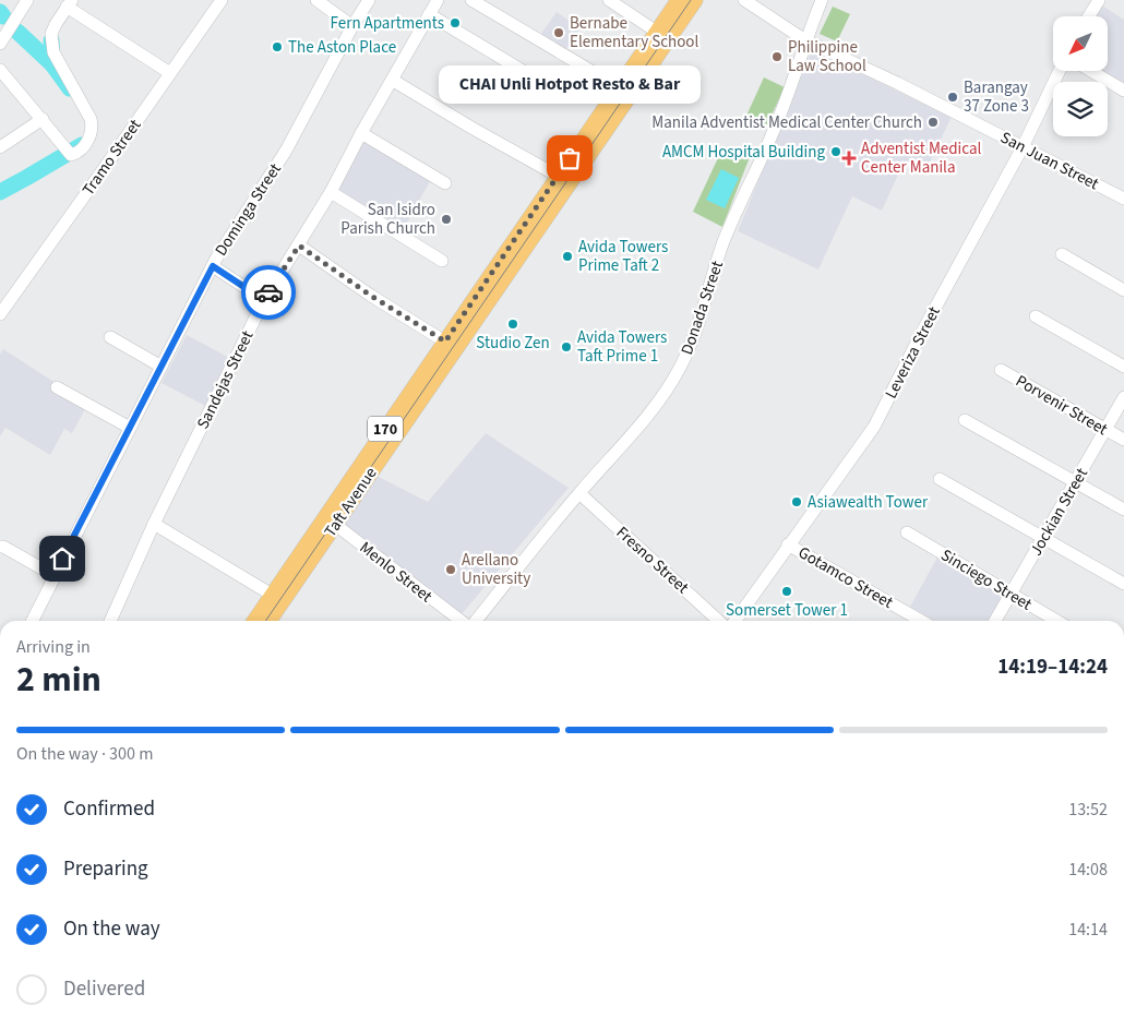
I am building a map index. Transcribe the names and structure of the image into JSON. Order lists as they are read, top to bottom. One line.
{"streets":{"main road":["170","Taft Avenue"],"street":["Tramo Street","San Juan Street","Dominga Street","Donada Street","Leveriza Street","Sandejas Street","Porvenir Street","Jockian Street","Fresno Street","Menlo Street","Gotamco Street","Sinciego Street"]},"crossings":[["San Juan Street","Donada Street"],["San Juan Street","Leveriza Street"],["Donada Street","Fresno Street"],["Leveriza Street","Gotamco Street"],["Porvenir Street","Jockian Street"],["Taft Avenue","Menlo Street"],["Jockian Street","Sinciego Street"]],"places":{"other":["Fern Apartments","Bernabe Elementary School","The Aston Place","Philippine Law School","Barangay 37 Zone 3","Manila Adventist Medical Center Church","AMCM Hospital Building","CHAI Unli Hotpot Resto & Bar","San Isidro Parish Church","Avida Towers Prime Taft 2","Studio Zen","Avida Towers Taft Prime 1","Asiawealth Tower","Arellano University","Somerset Tower 1"],"health":["Adventist Medical Center Manila"]},"north":"bottom left","page":{"bubble":"CHAI Unli Hotpot Resto & Bar","heading":["2 min","Arriving in","14:19–14:24"],"bar":"On the way · 300 m","list":[["Confirmed","13:52"],["Preparing","14:08"],["On the way","14:14"],"Delivered"]}}
